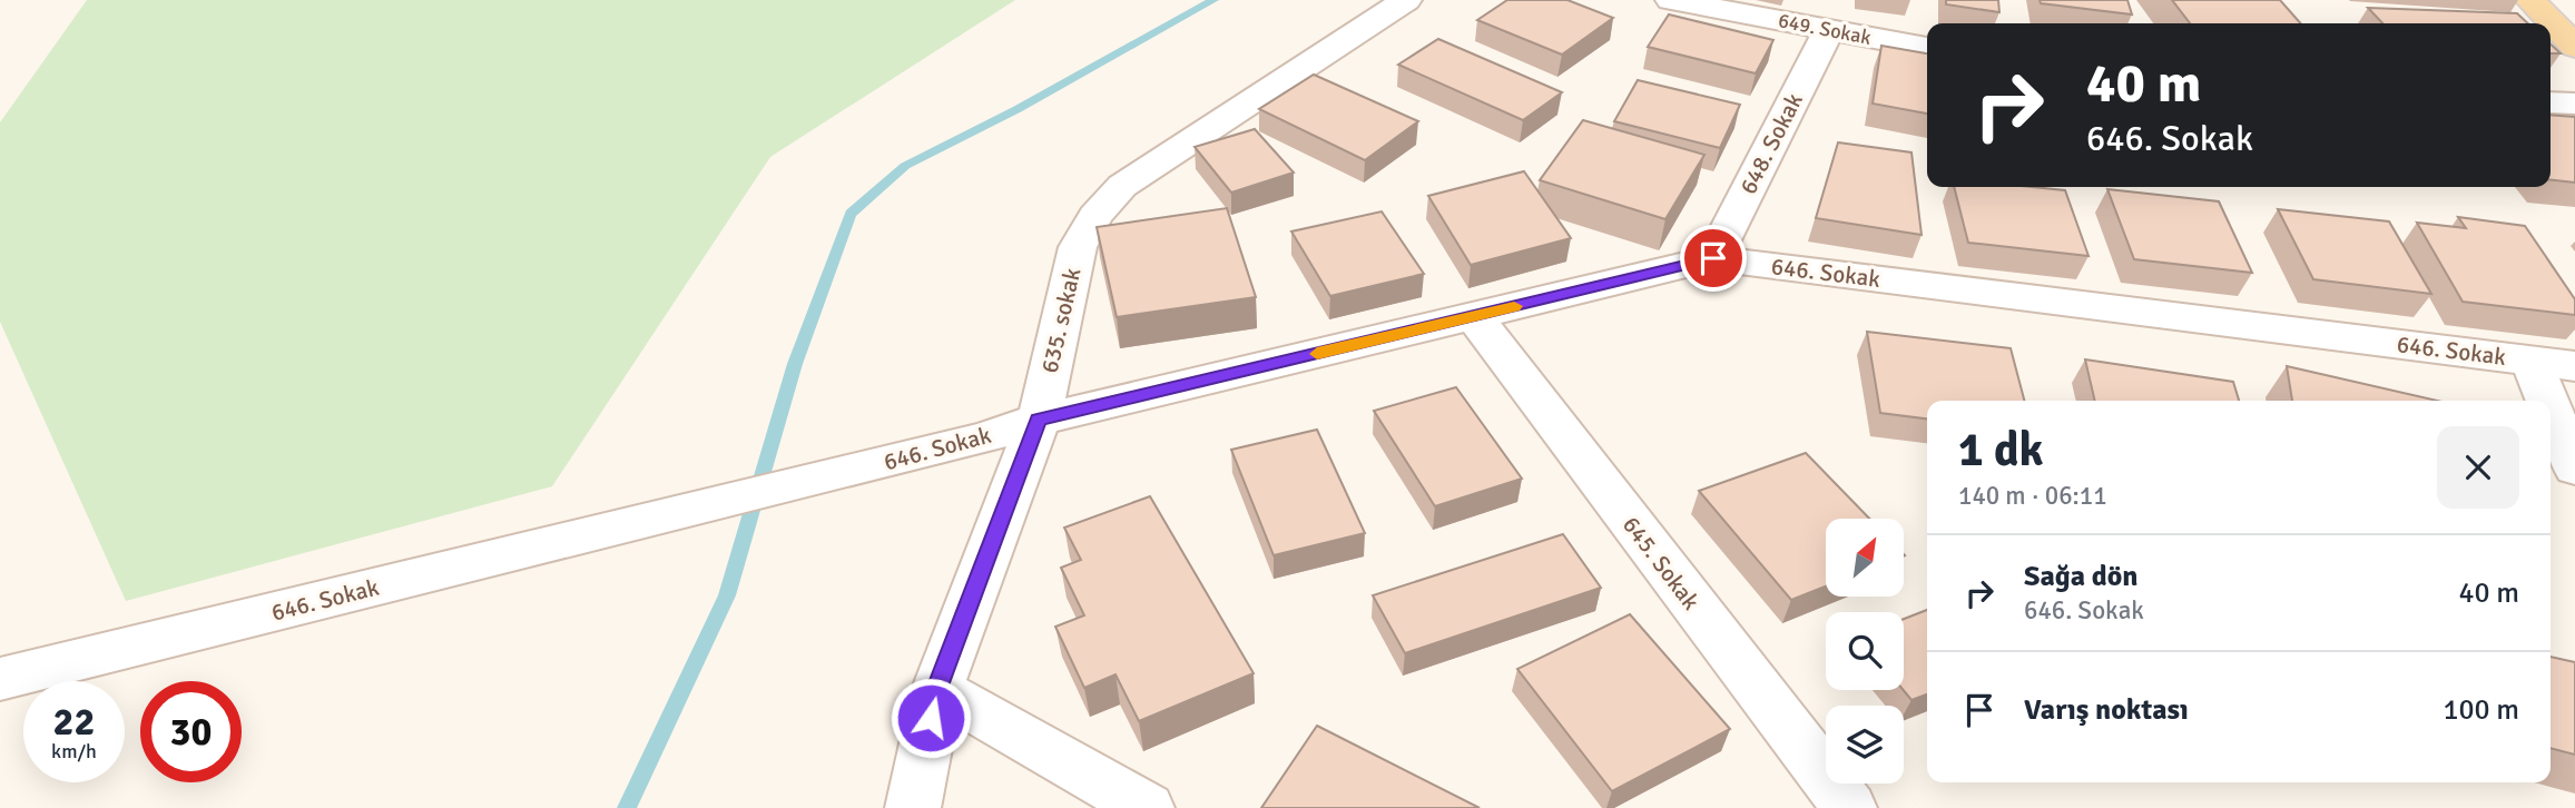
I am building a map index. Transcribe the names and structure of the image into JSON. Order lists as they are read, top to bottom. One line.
{"streets":{"street":["649. Sokak","648. Sokak","646. Sokak","635. sokak","645. Sokak"]},"crossings":[["649. Sokak","648. Sokak"],["648. Sokak","646. Sokak"],["646. Sokak","635. sokak"],["646. Sokak","645. Sokak"]],"north":"top right","page":{"turn":["40 m","646. Sokak"],"heading":["1 dk","140 m · 06:11"],"list":[{"name":"Sağa dön","note":"646. Sokak","value":"40 m"},{"name":"Varış noktası","value":"100 m"}],"speed":"22 km/h","limit":"30"}}
